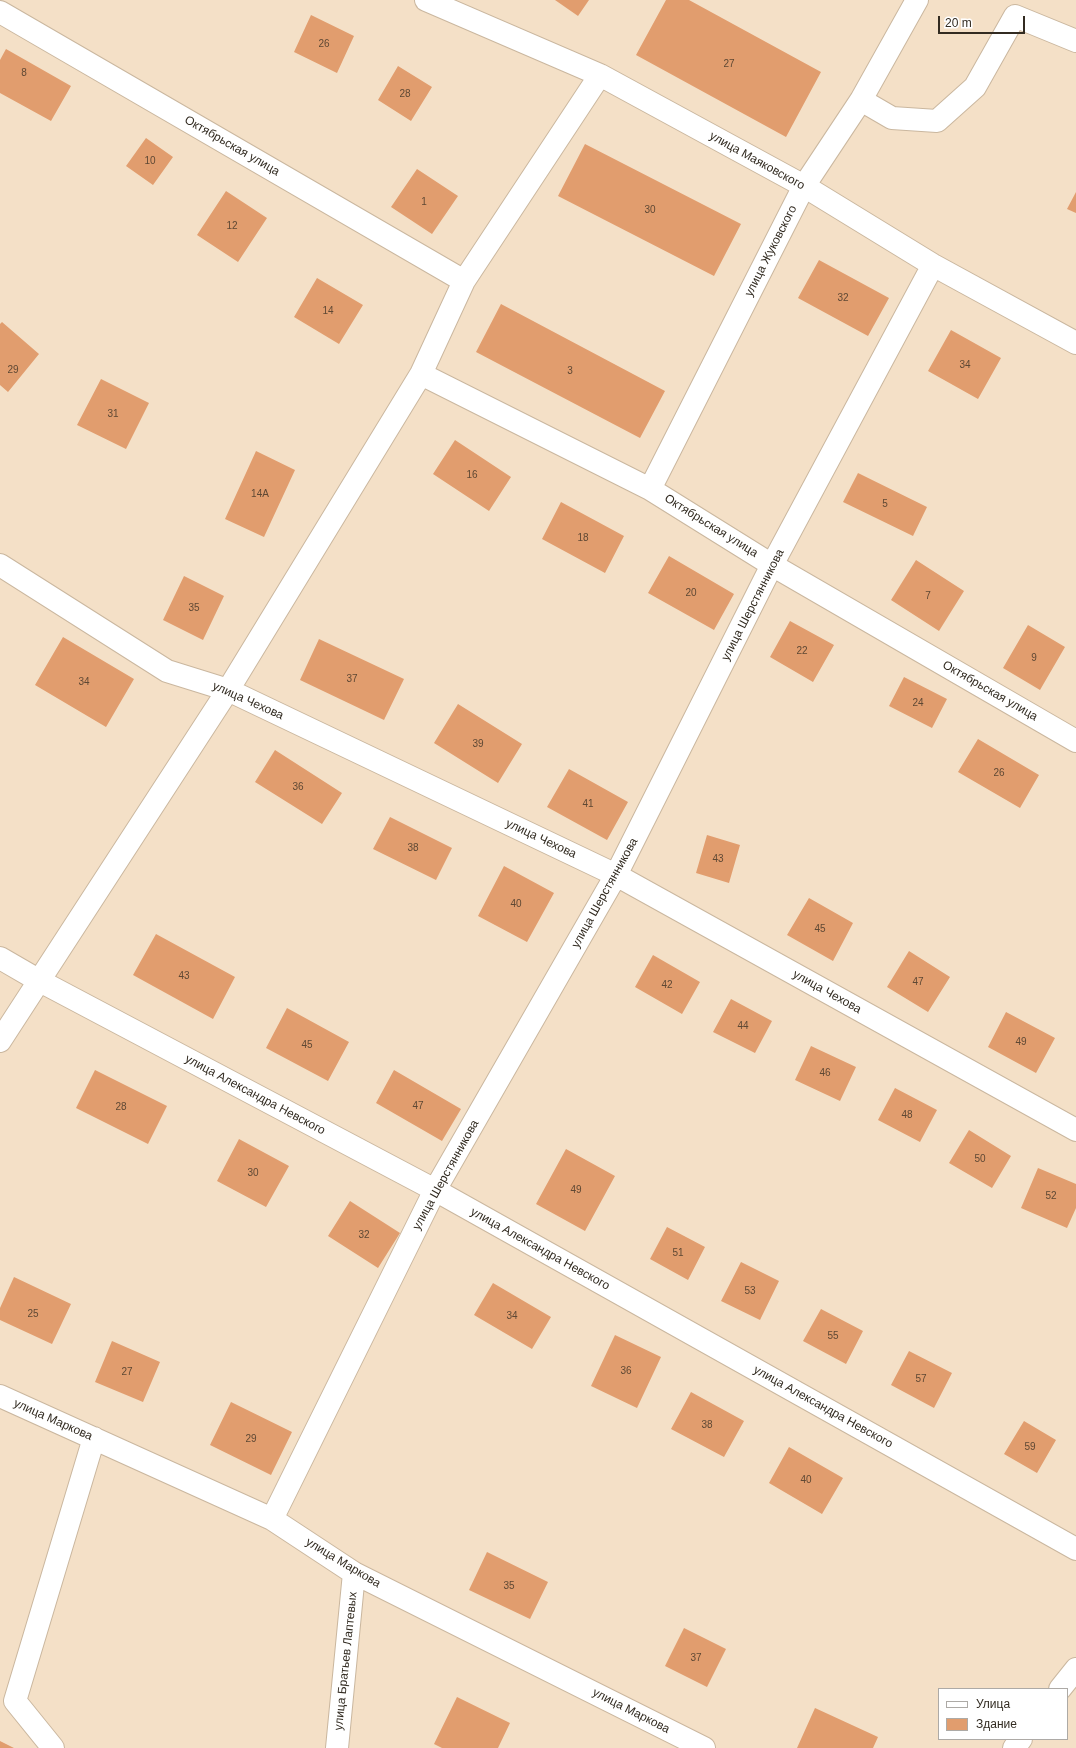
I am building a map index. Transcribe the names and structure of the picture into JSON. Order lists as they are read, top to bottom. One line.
{"streets":{"street":["Октябрьская улица","улица Маяковского","улица Жуковского","улица Шерстянникова","улица Чехова","улица Александра Невского","улица Маркова","улица Братьев Лаптевых"]},"crossings":[["Октябрьская улица","улица Жуковского"],["Октябрьская улица","улица Шерстянникова"],["улица Маяковского","улица Жуковского"],["улица Маяковского","улица Шерстянникова"],["улица Шерстянникова","улица Чехова"],["улица Шерстянникова","улица Александра Невского"],["улица Шерстянникова","улица Маркова"],["улица Маркова","улица Братьев Лаптевых"]],"house_numbers":["26","27","8","28","10","1","30","12","32","14","34","29","3","31","16","14А","5","18","20","7","35","22","9","37","34","24","39","26","36","41","38","43","40","45","43","47","42","44","49","45","46","47","28","48","50","30","49","52","32","51","53","25","34","55","36","27","57","38","29","59","40","35","37"],"legend":["Улица","Здание"],"scale_bar":"20 m"}
